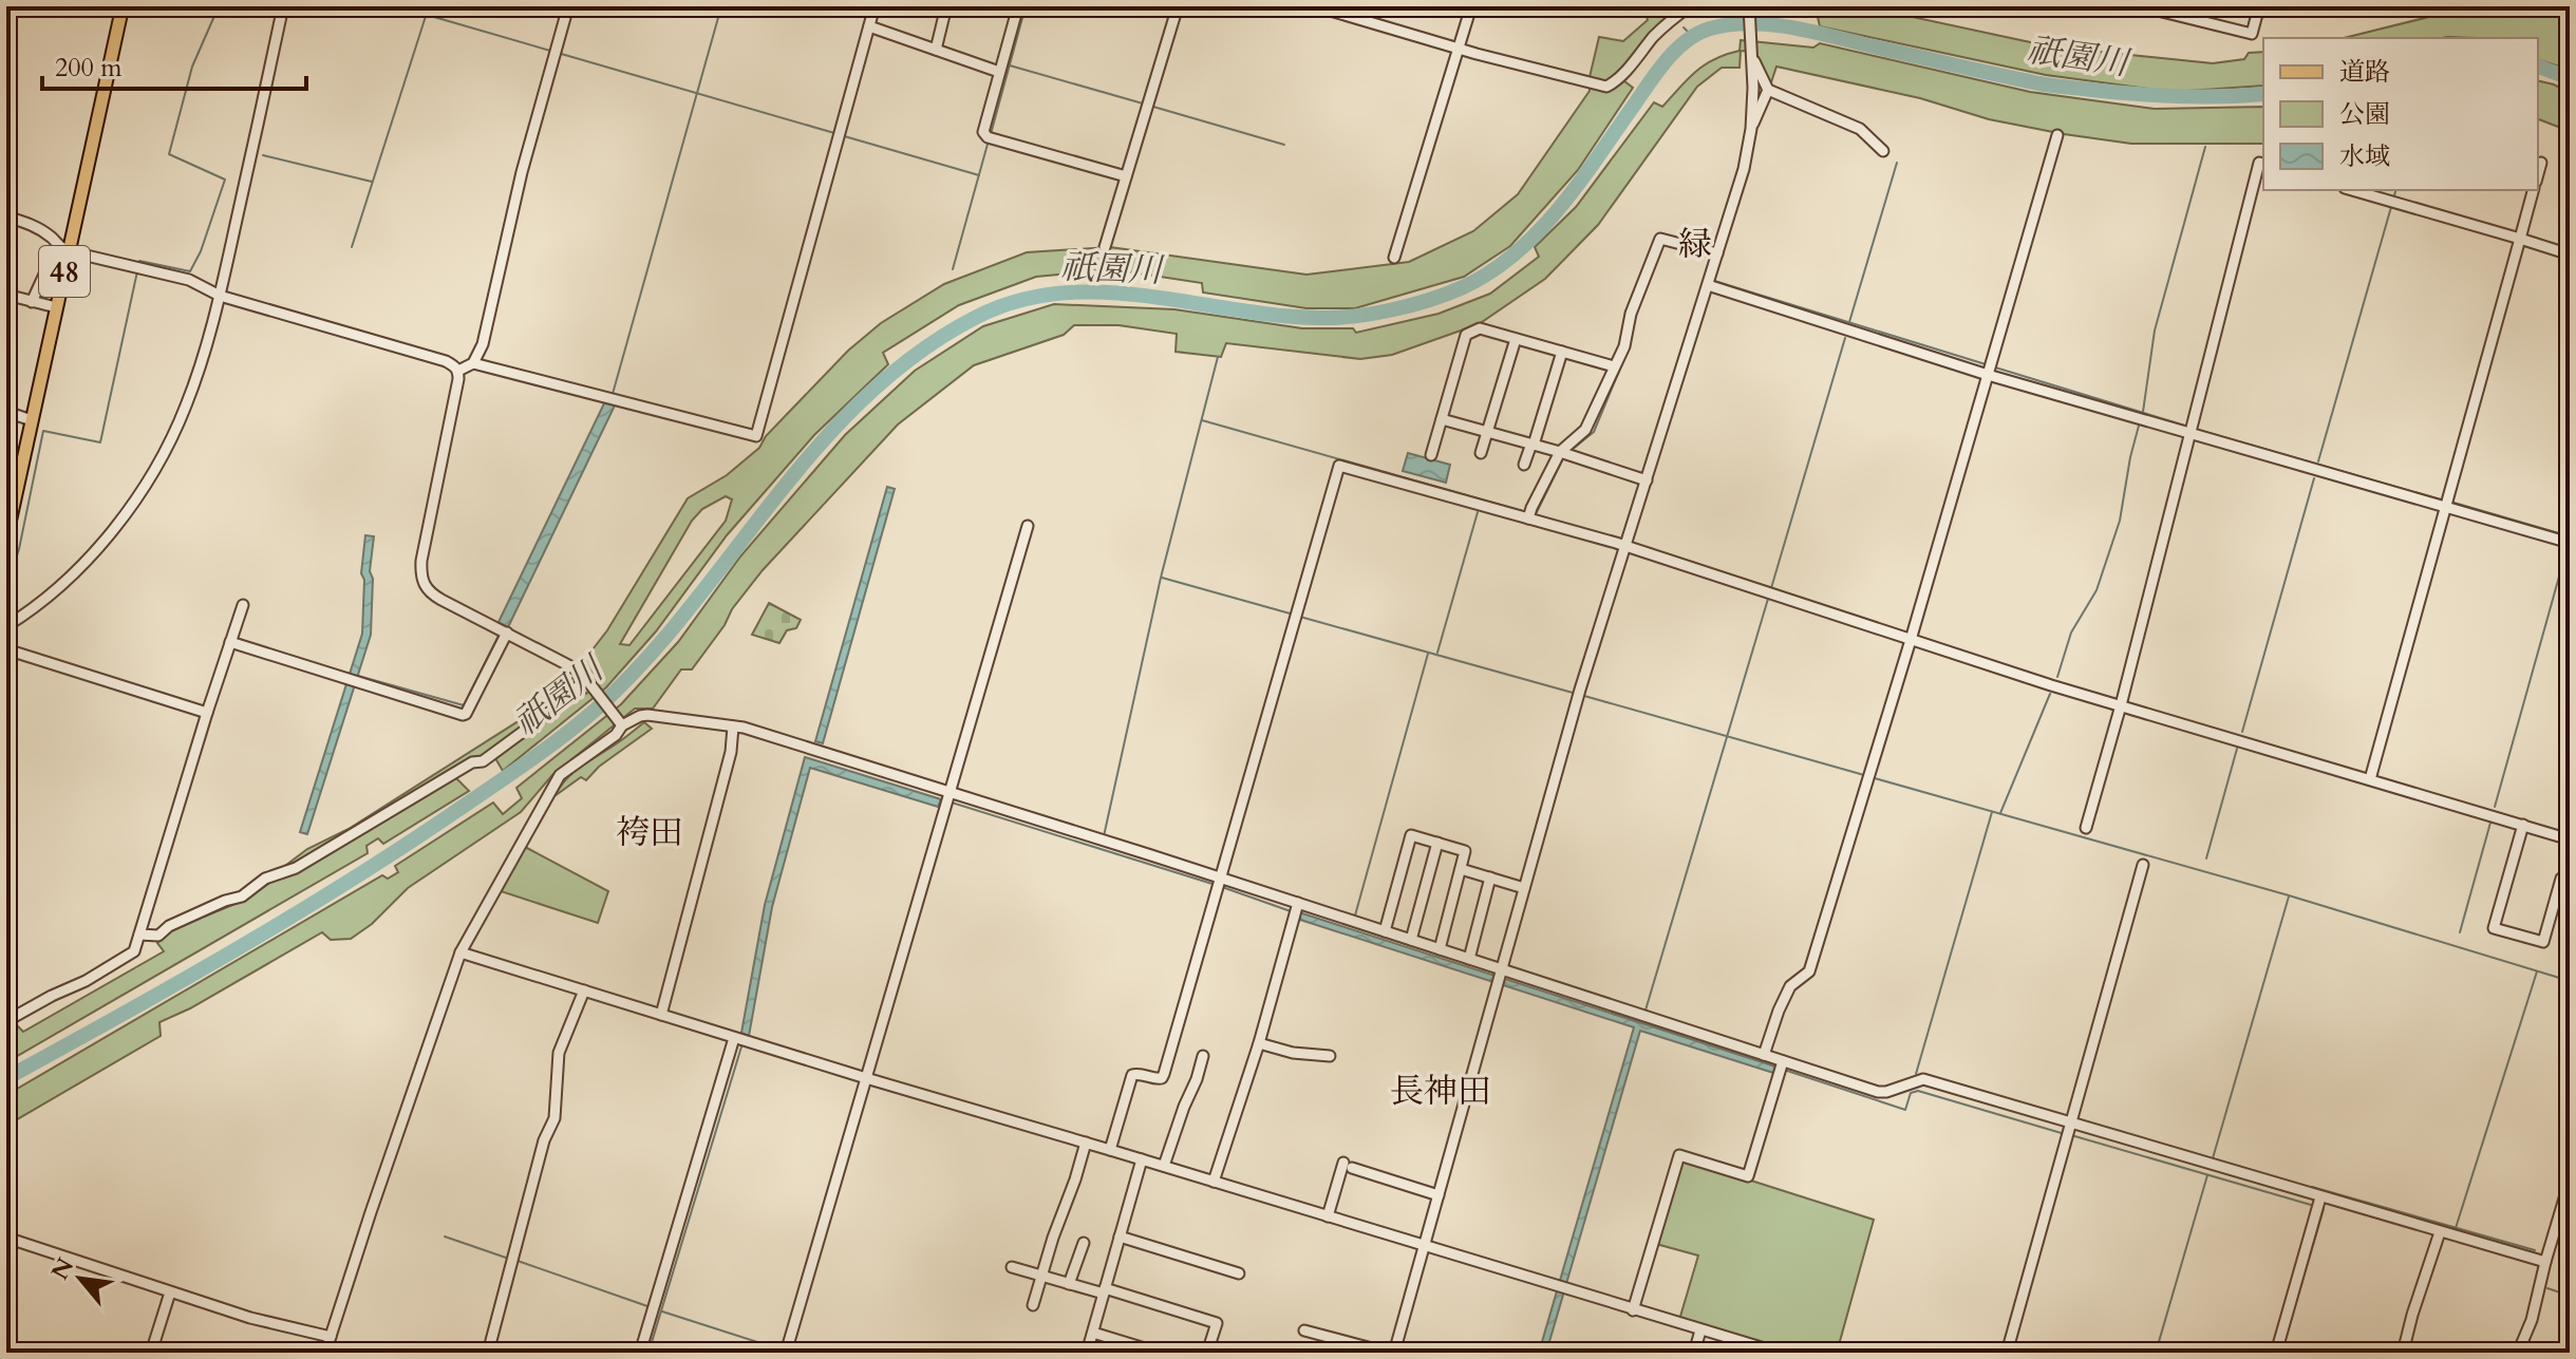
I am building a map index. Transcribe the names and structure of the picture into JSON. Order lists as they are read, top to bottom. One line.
{"streets":{"main road":["48"]},"districts":["緑","袴田","長神田"],"water":["祇園川"],"legend":["道路","公園","水域"],"scale_bar":"200 m","north":"top left"}
